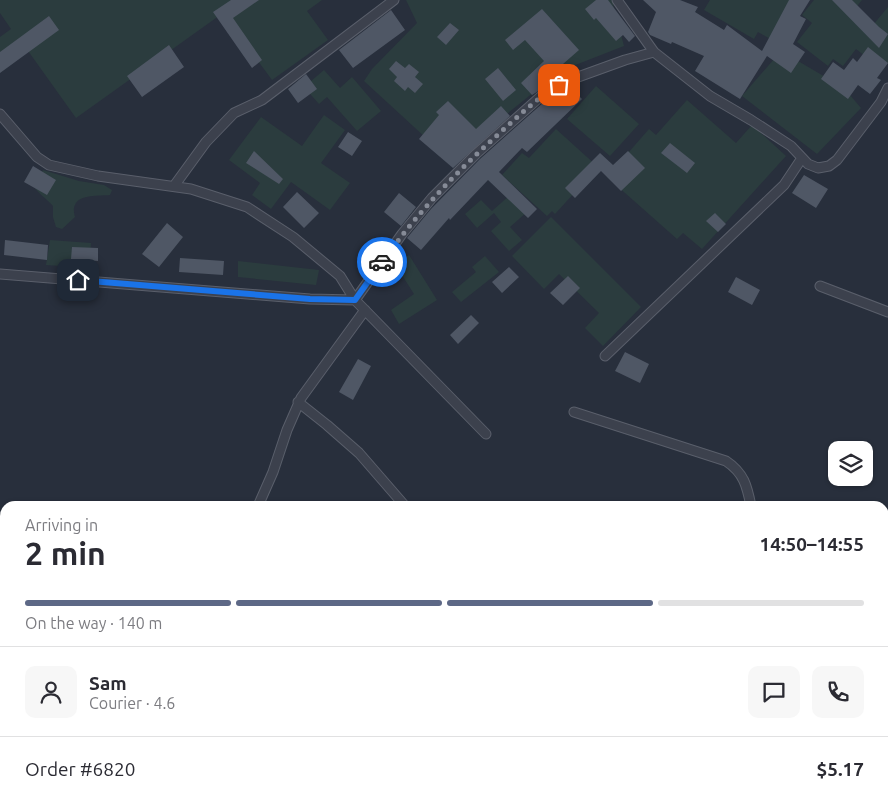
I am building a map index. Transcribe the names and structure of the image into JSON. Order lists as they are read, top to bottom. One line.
{"page":{"heading":["2 min","Arriving in","14:50–14:55"],"panel":["Sam","Courier · 4.6","Order #6820","$5.17"],"bar":"On the way · 140 m"}}
